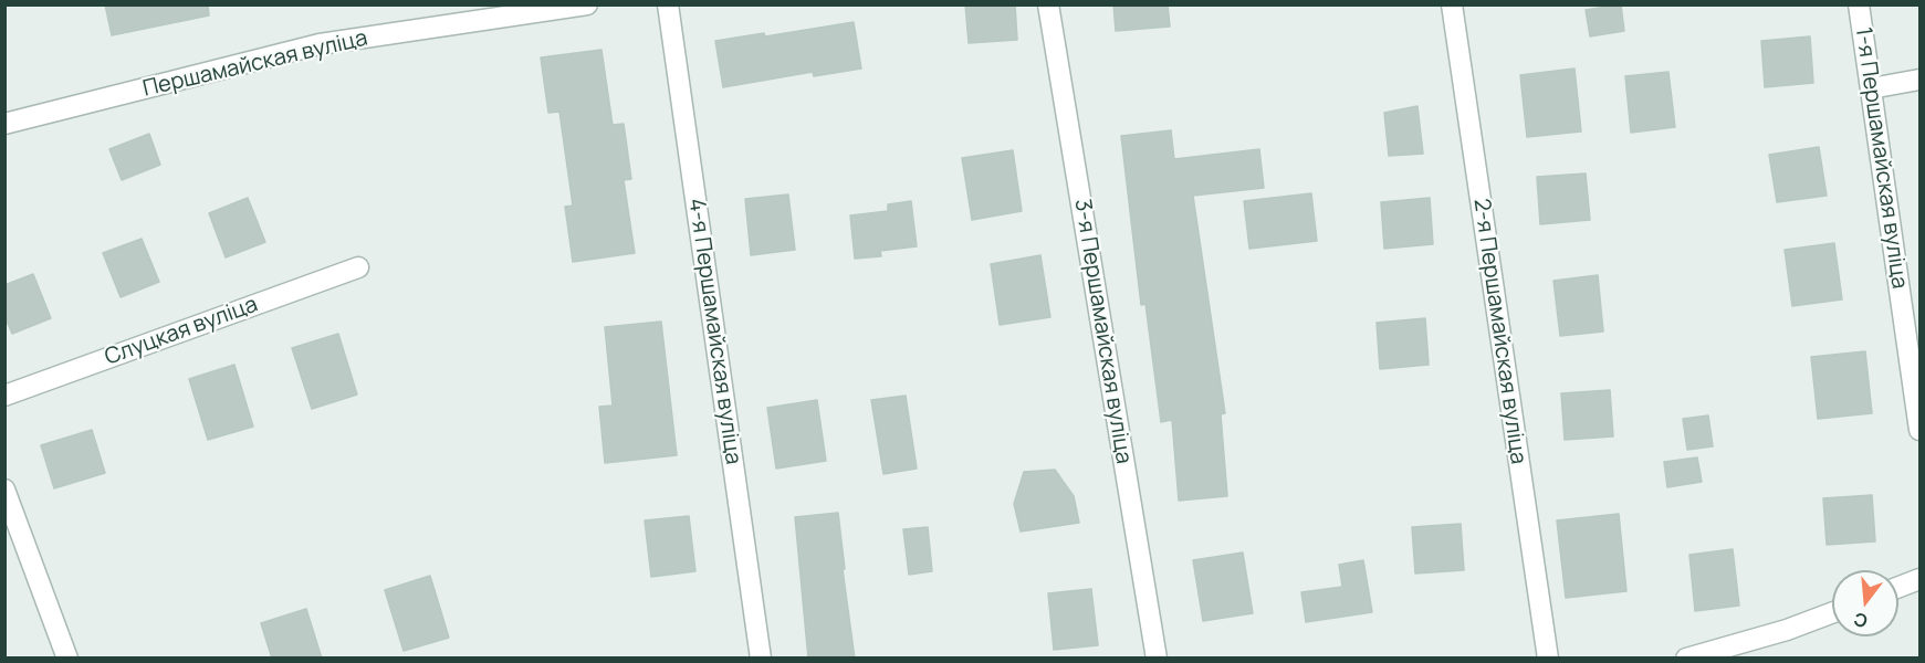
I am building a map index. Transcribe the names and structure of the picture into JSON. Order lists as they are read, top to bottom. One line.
{"streets":{"street":["Першамайская вуліца","1-я Першамайская вуліца","Слуцкая вуліца","4-я Першамайская вуліца","3-я Першамайская вуліца","2-я Першамайская вуліца"]},"north":"bottom"}
